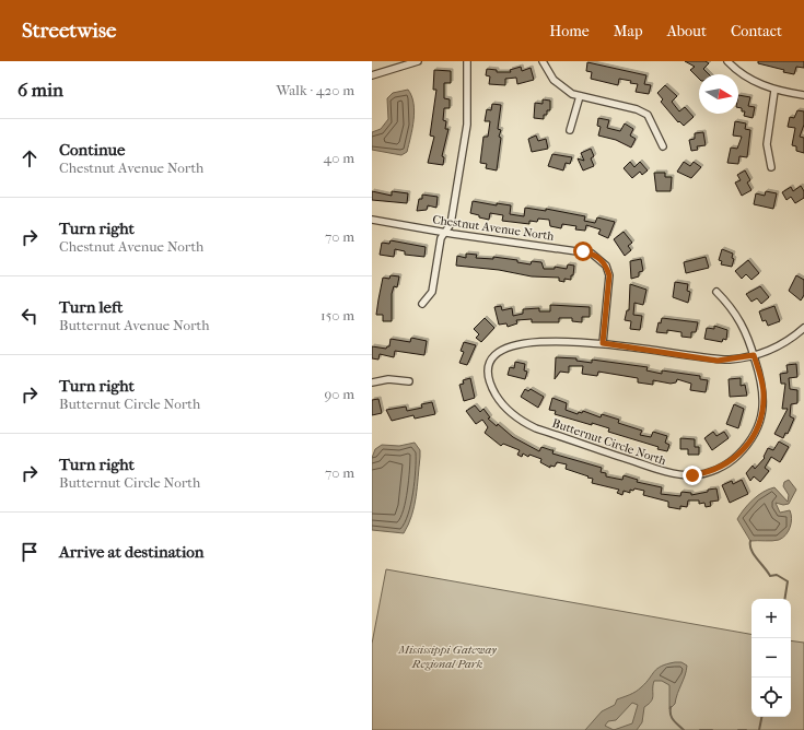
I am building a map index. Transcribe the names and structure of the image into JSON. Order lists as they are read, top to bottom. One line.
{"streets":{"street":["Chestnut Avenue North","Butternut Circle North"]},"crossings":[["Chestnut Avenue North","Butternut Circle North"]],"parks":["Mississippi Gateway Regional Park"],"north":"right","page":{"header":"Streetwise","nav":["Home","Map","About","Contact"],"heading":["6 min","Walk · 420 m"],"list":[["Continue","Chestnut Avenue North","40 m"],["Turn right","Chestnut Avenue North","70 m"],["Turn left","Butternut Avenue North","150 m"],["Turn right","Butternut Circle North","90 m"],["Turn right","Butternut Circle North","70 m"],"Arrive at destination"],"map_buttons":["+","−"]}}
